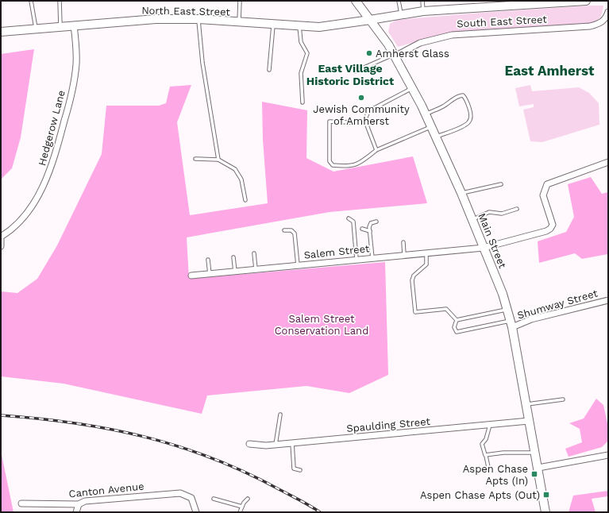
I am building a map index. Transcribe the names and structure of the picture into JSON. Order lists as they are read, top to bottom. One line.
{"streets":{"main road":["North East Street","South East Street","Main Street"],"street":["Hedgerow Lane","Salem Street","Shumway Street","Spaulding Street","Canton Avenue"]},"crossings":[["North East Street","South East Street"],["North East Street","Hedgerow Lane"],["North East Street","Main Street"],["South East Street","Main Street"],["Main Street","Salem Street"],["Main Street","Shumway Street"],["Main Street","Spaulding Street"]],"districts":["East Village Historic District","East Amherst"],"parks":["Salem Street Conservation Land"],"places":{"other":["Amherst Glass","Jewish Community of Amherst"],"transit":["Aspen Chase Apts (In)","Aspen Chase Apts (Out)"]}}
